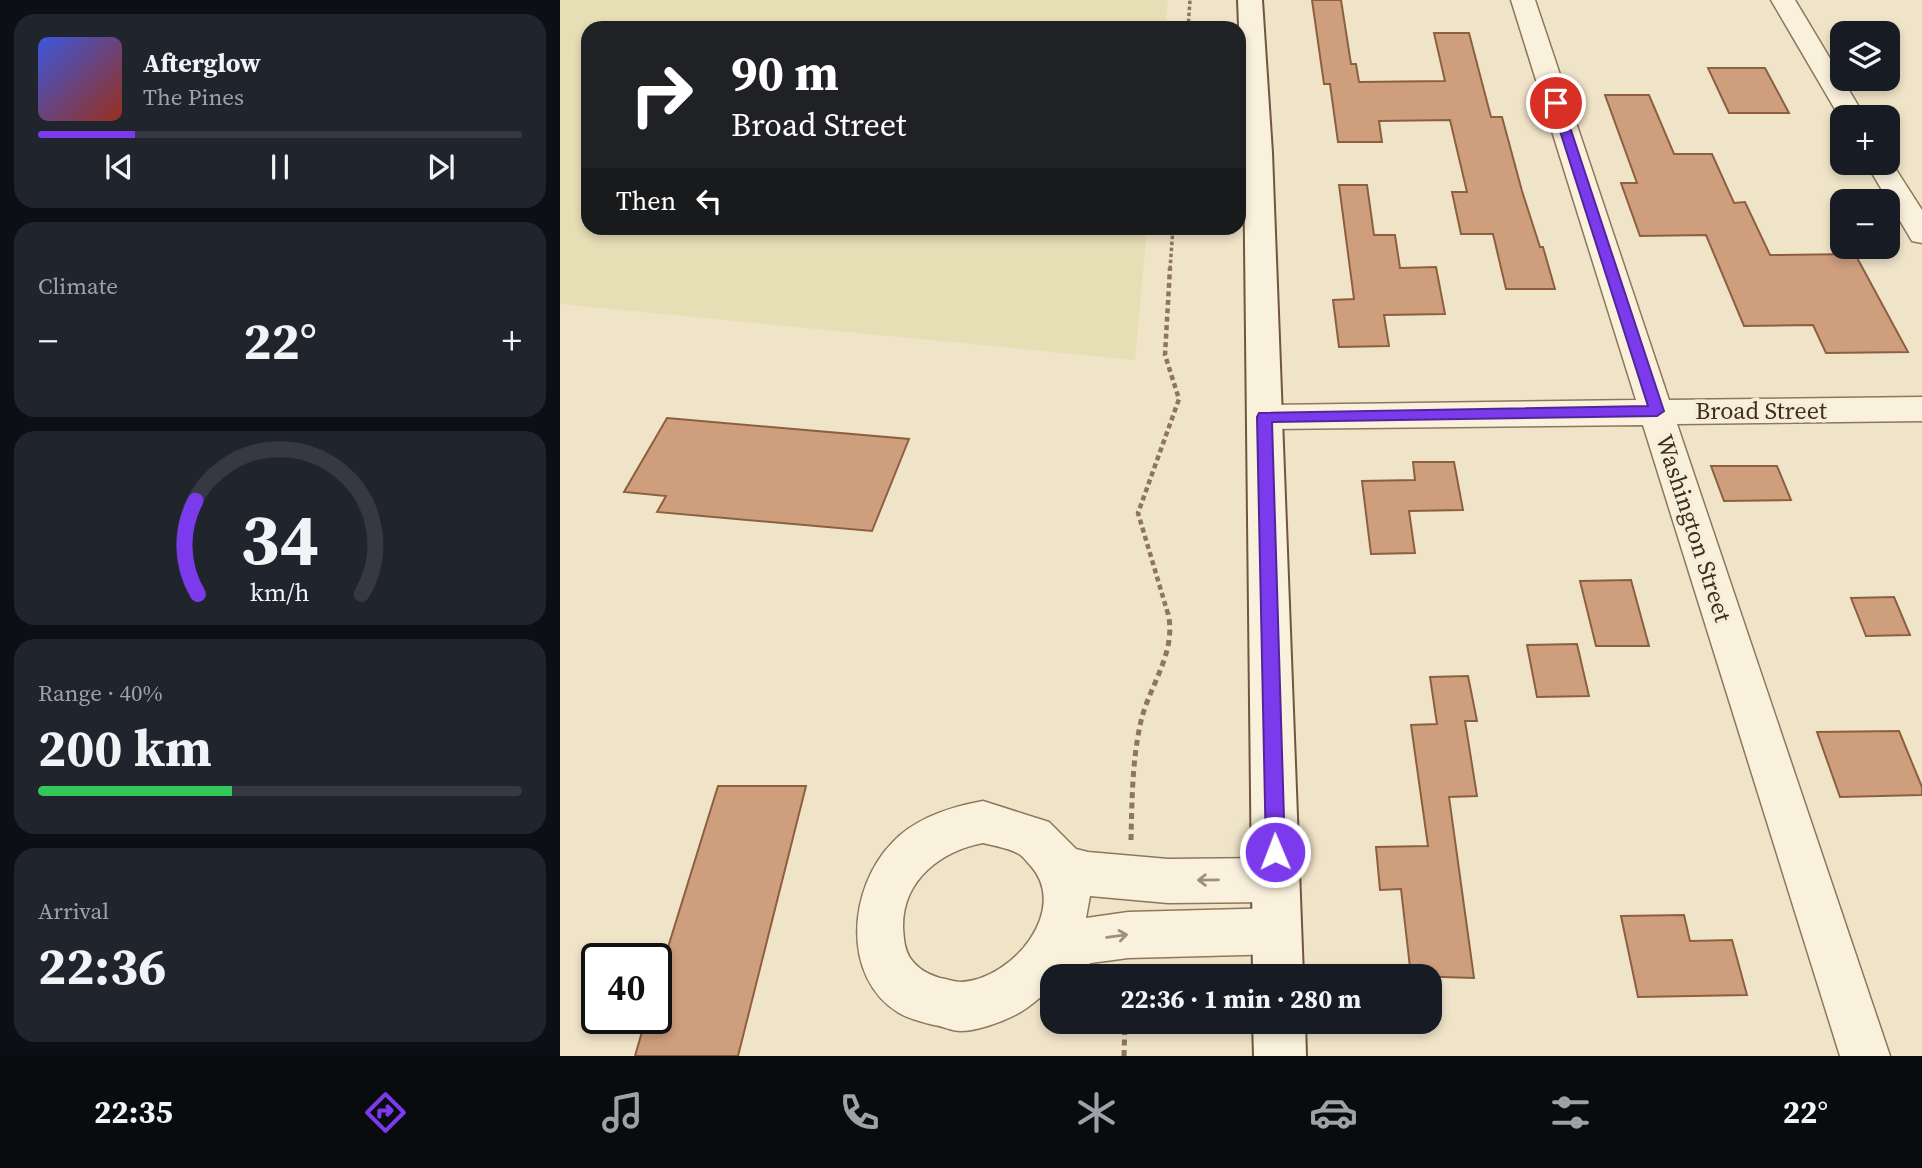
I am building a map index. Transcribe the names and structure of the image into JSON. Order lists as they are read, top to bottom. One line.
{"streets":{"street":["Broad Street","Washington Street"]},"crossings":[["Broad Street","Washington Street"]],"page":{"map_buttons":["+","−"],"turn":["90 m","Broad Street"],"song":["Afterglow","The Pines"],"then":"Then","tile":["Climate",["Range · 40%","200 km"],["Arrival","22:36"]],"heat":["−","22°","+"],"limit":"40","trip":"22:36 · 1 min · 280 m","tabs":["22:35","22°"],"gauge":["34","km/h"]}}
